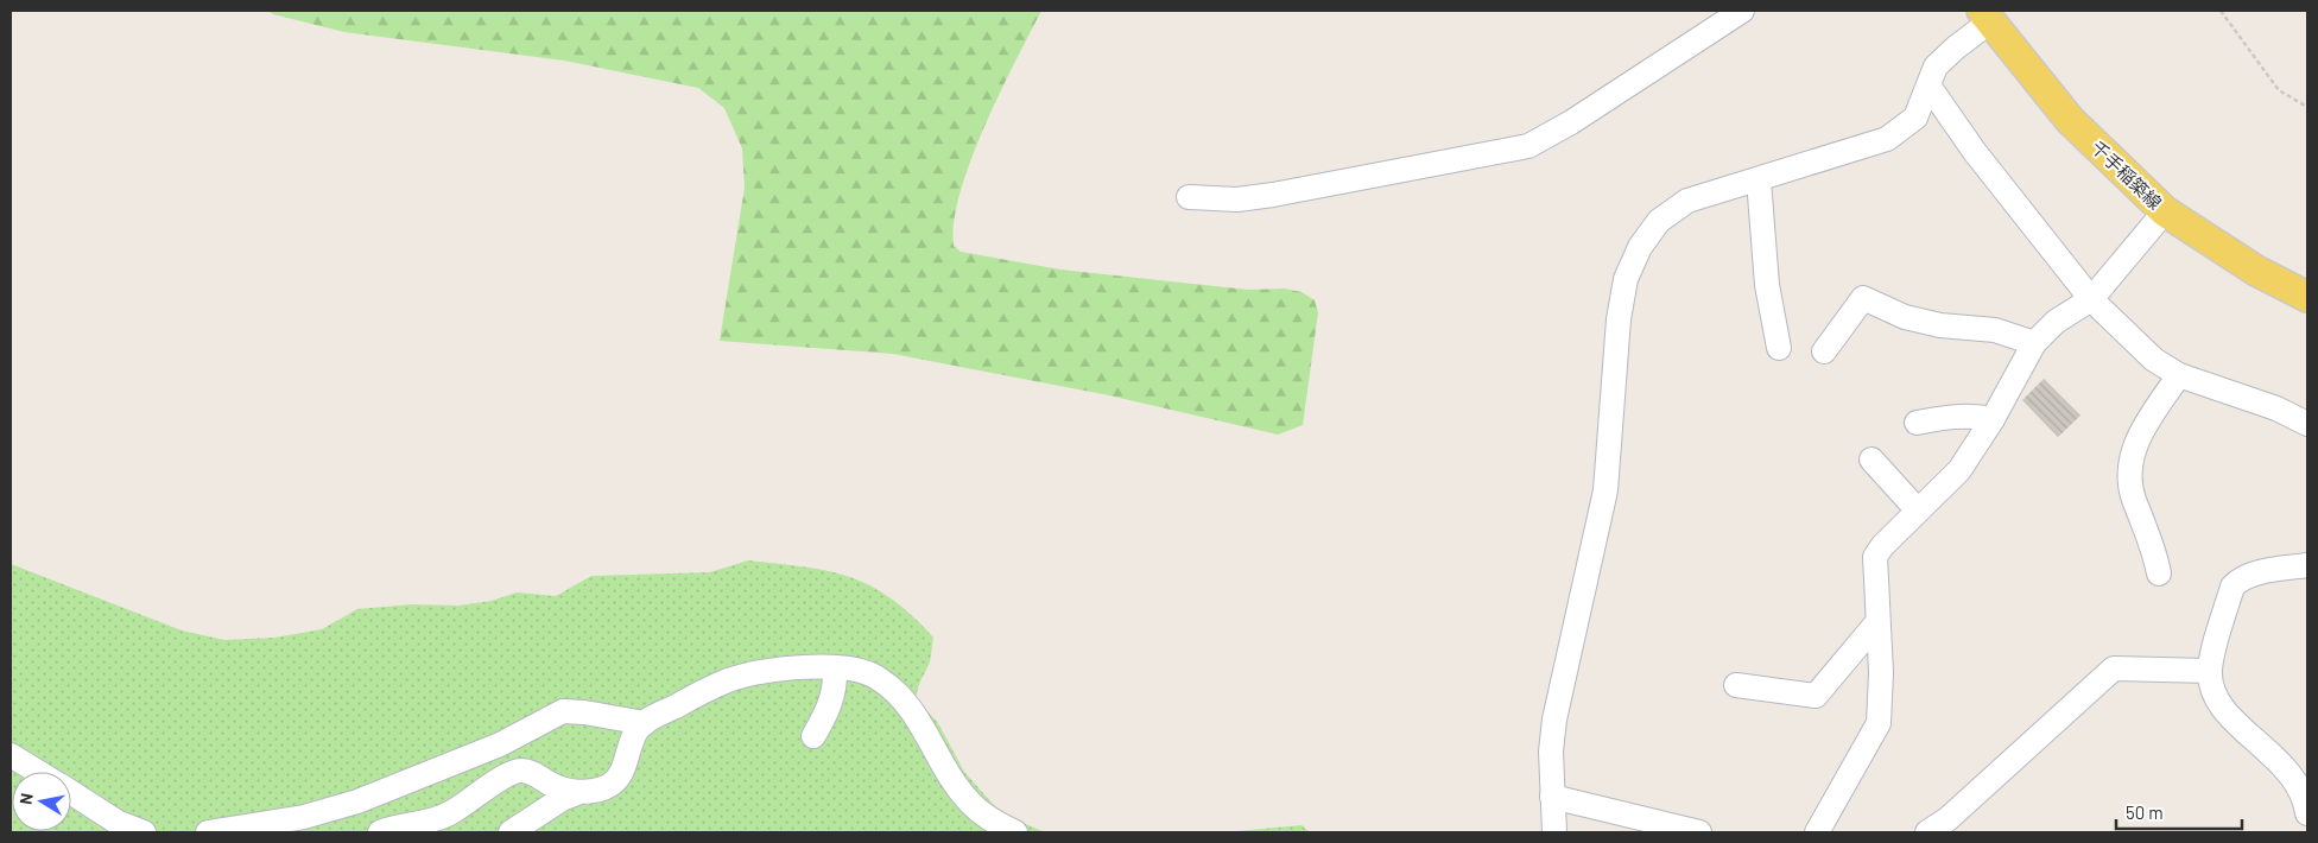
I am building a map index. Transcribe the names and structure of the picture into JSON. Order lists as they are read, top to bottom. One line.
{"streets":{"main road":["千手稲築線"]},"scale_bar":"50 m","north":"left"}
